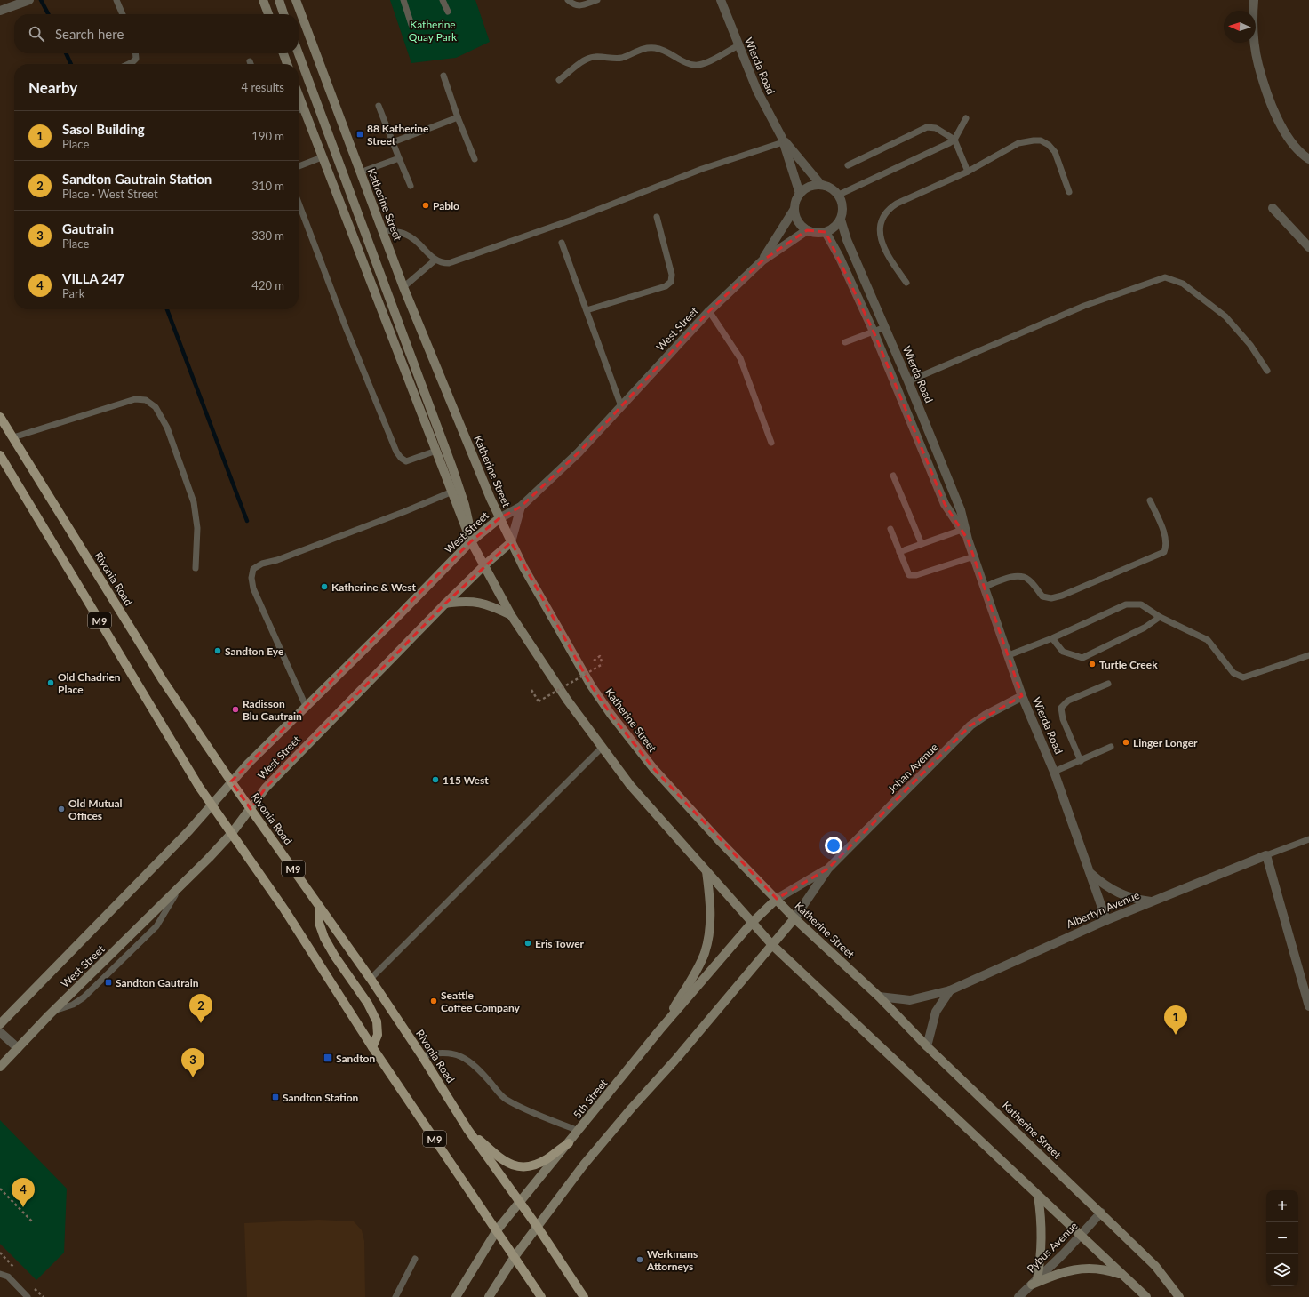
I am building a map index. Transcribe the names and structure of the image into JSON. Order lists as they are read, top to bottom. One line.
{"streets":{"main road":["Katherine Street","West Street","Rivonia Road","M9","5th Street"],"street":["Wierda Road","Johan Avenue","Albertyn Avenue","Pybus Avenue"]},"crossings":[["Wierda Road","West Street"],["Wierda Road","Johan Avenue"],["Wierda Road","Albertyn Avenue"],["Katherine Street","West Street"],["Katherine Street","Johan Avenue"],["Katherine Street","Albertyn Avenue"],["Katherine Street","5th Street"],["Katherine Street","Pybus Avenue"],["West Street","Rivonia Road"],["West Street","M9"],["Rivonia Road","5th Street"],["M9","5th Street"],["Johan Avenue","5th Street"]],"parks":["Katherine Quay Park"],"places":{"transit":["88 Katherine Street","Sandton Gautrain","Sandton","Sandton Station"],"other":["Pablo","Katherine & West","Sandton Eye","Turtle Creek","Old Chadrien Place","Radisson Blu Gautrain","Linger Longer","115 West","Old Mutual Offices","Eris Tower","Seattle Coffee Company","Werkmans Attorneys"]},"north":"left","page":{"search":"Search here","heading":["Nearby","4 results"],"list":[{"mark":"1","name":"Sasol Building","note":"Place","value":"190 m"},{"mark":"2","name":"Sandton Gautrain Station","note":"Place · West Street","value":"310 m"},{"mark":"3","name":"Gautrain","note":"Place","value":"330 m"},{"mark":"4","name":"VILLA 247","note":"Park","value":"420 m"}],"pins":["2","1","3","4"],"map_buttons":["+","−"]}}
